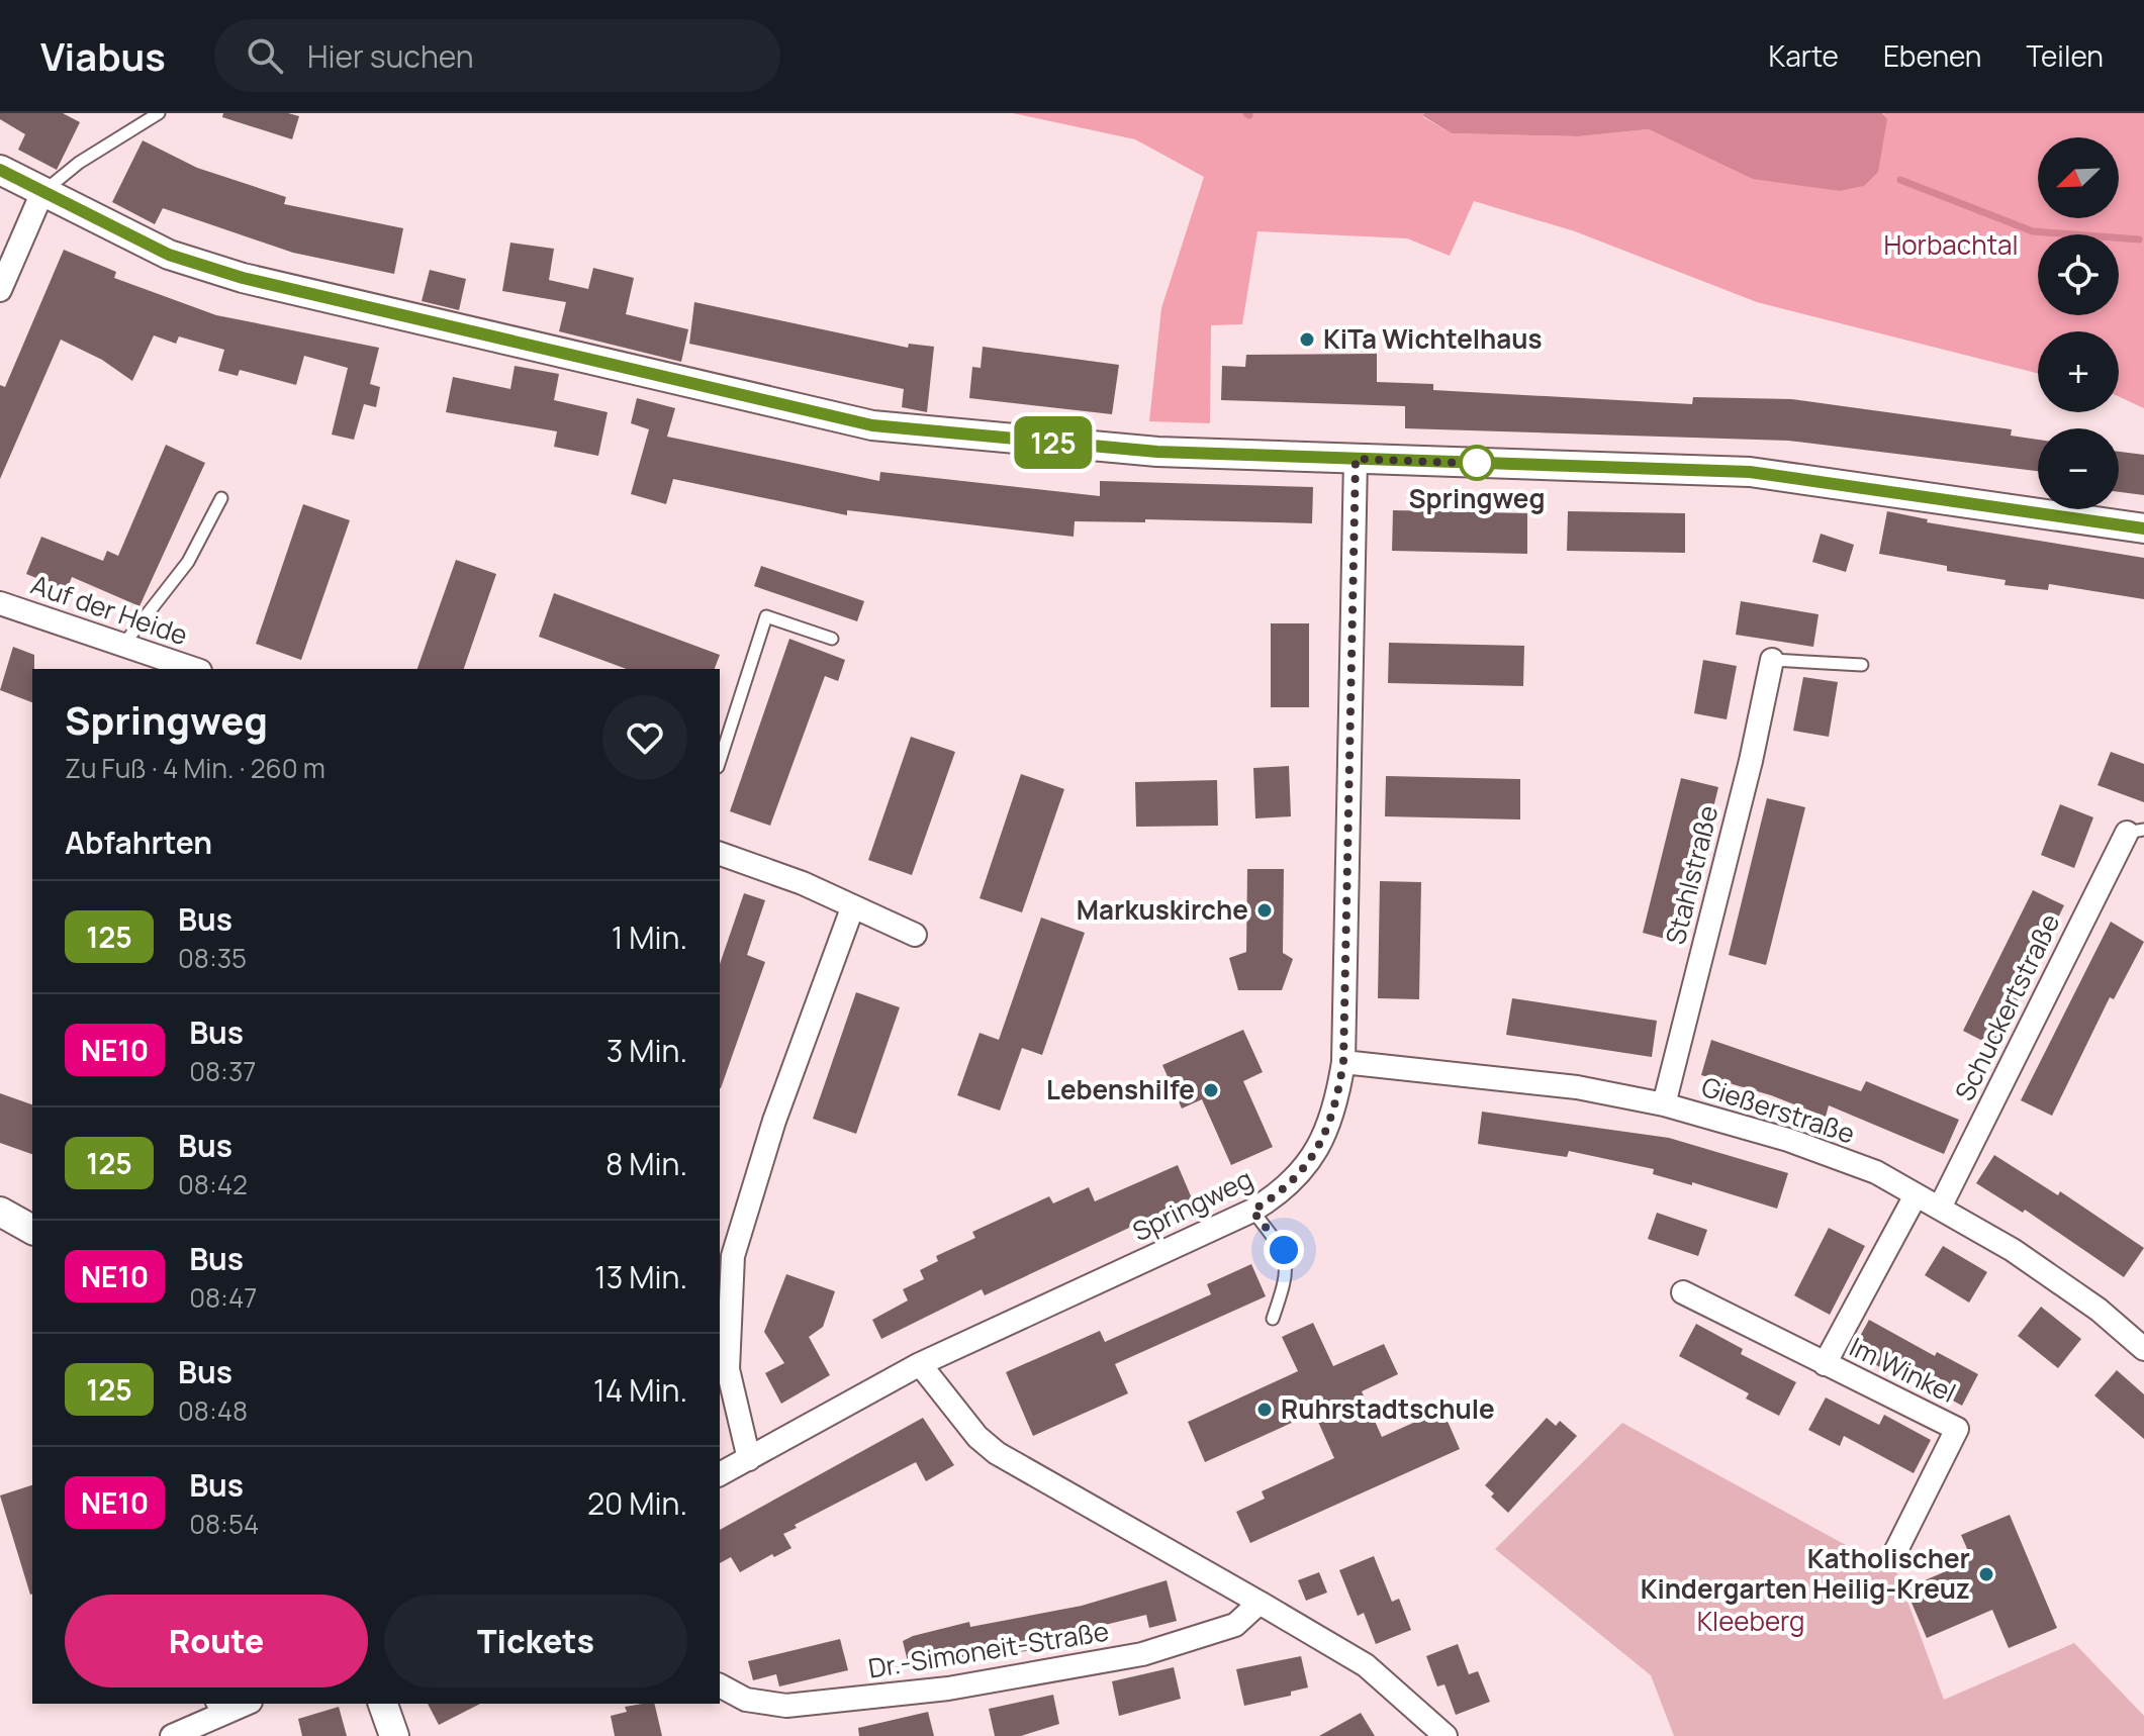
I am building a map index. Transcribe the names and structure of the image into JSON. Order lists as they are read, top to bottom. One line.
{"streets":{"street":["Auf der Heide","Stahlstraße","Schuckertstraße","Gießerstraße","Springweg","Im Winkel","Dr.-Simoneit-Straße"]},"crossings":[["Stahlstraße","Gießerstraße"],["Schuckertstraße","Gießerstraße"],["Gießerstraße","Springweg"],["Gießerstraße","Im Winkel"]],"parks":["Horbachtal","Kleeberg"],"places":["KiTa Wichtelhaus","Springweg","Markuskirche","Lebenshilfe","Ruhrstadtschule","Katholischer Kindergarten Heilig-Kreuz"],"lines":["bus line 125"],"north":"bottom left","page":{"header":"Viabus","search":"Hier suchen","nav":["Karte","Ebenen","Teilen"],"on_map":"125","map_buttons":["+","−"],"heading":[["Springweg","Zu Fuß · 4 Min. · 260 m"],"Abfahrten"],"list":[{"mark":"125","name":"Bus","note":"08:35","value":"1 Min."},{"mark":"NE10","name":"Bus","note":"08:37","value":"3 Min."},{"mark":"125","name":"Bus","note":"08:42","value":"8 Min."},{"mark":"NE10","name":"Bus","note":"08:47","value":"13 Min."},{"mark":"125","name":"Bus","note":"08:48","value":"14 Min."},{"mark":"NE10","name":"Bus","note":"08:54","value":"20 Min."}],"buttons":["Route","Tickets"]}}
